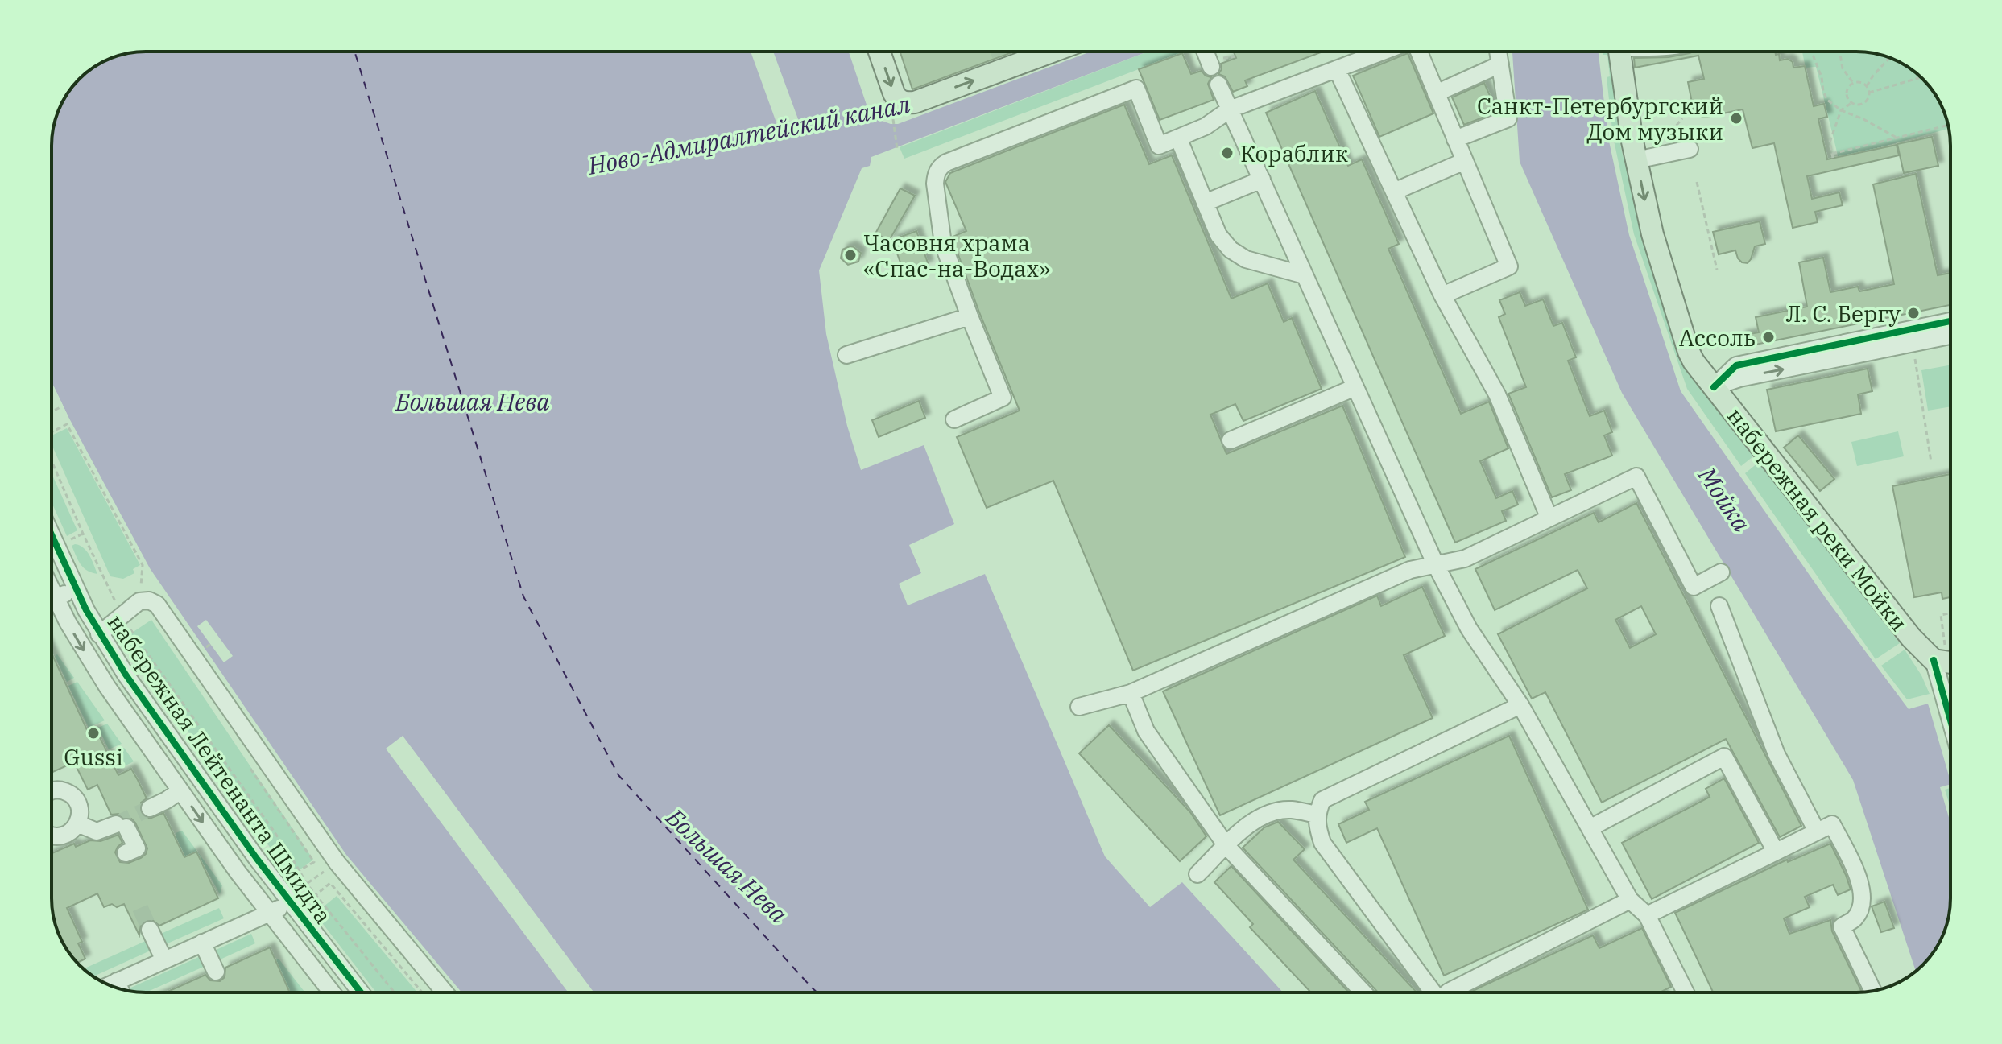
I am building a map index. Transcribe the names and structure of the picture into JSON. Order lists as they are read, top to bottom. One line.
{"streets":{"main road":["набережная реки Мойки"],"street":["набережная Лейтенанта Шмидта"]},"water":["Ново-Адмиралтейский канал","Большая Нева","Мойка"],"places":["Санкт-Петербургский Дом музыки","Кораблик","Часовня храма «Спас-на-Водах»","Л. С. Бергу","Ассоль","Gussi"]}
